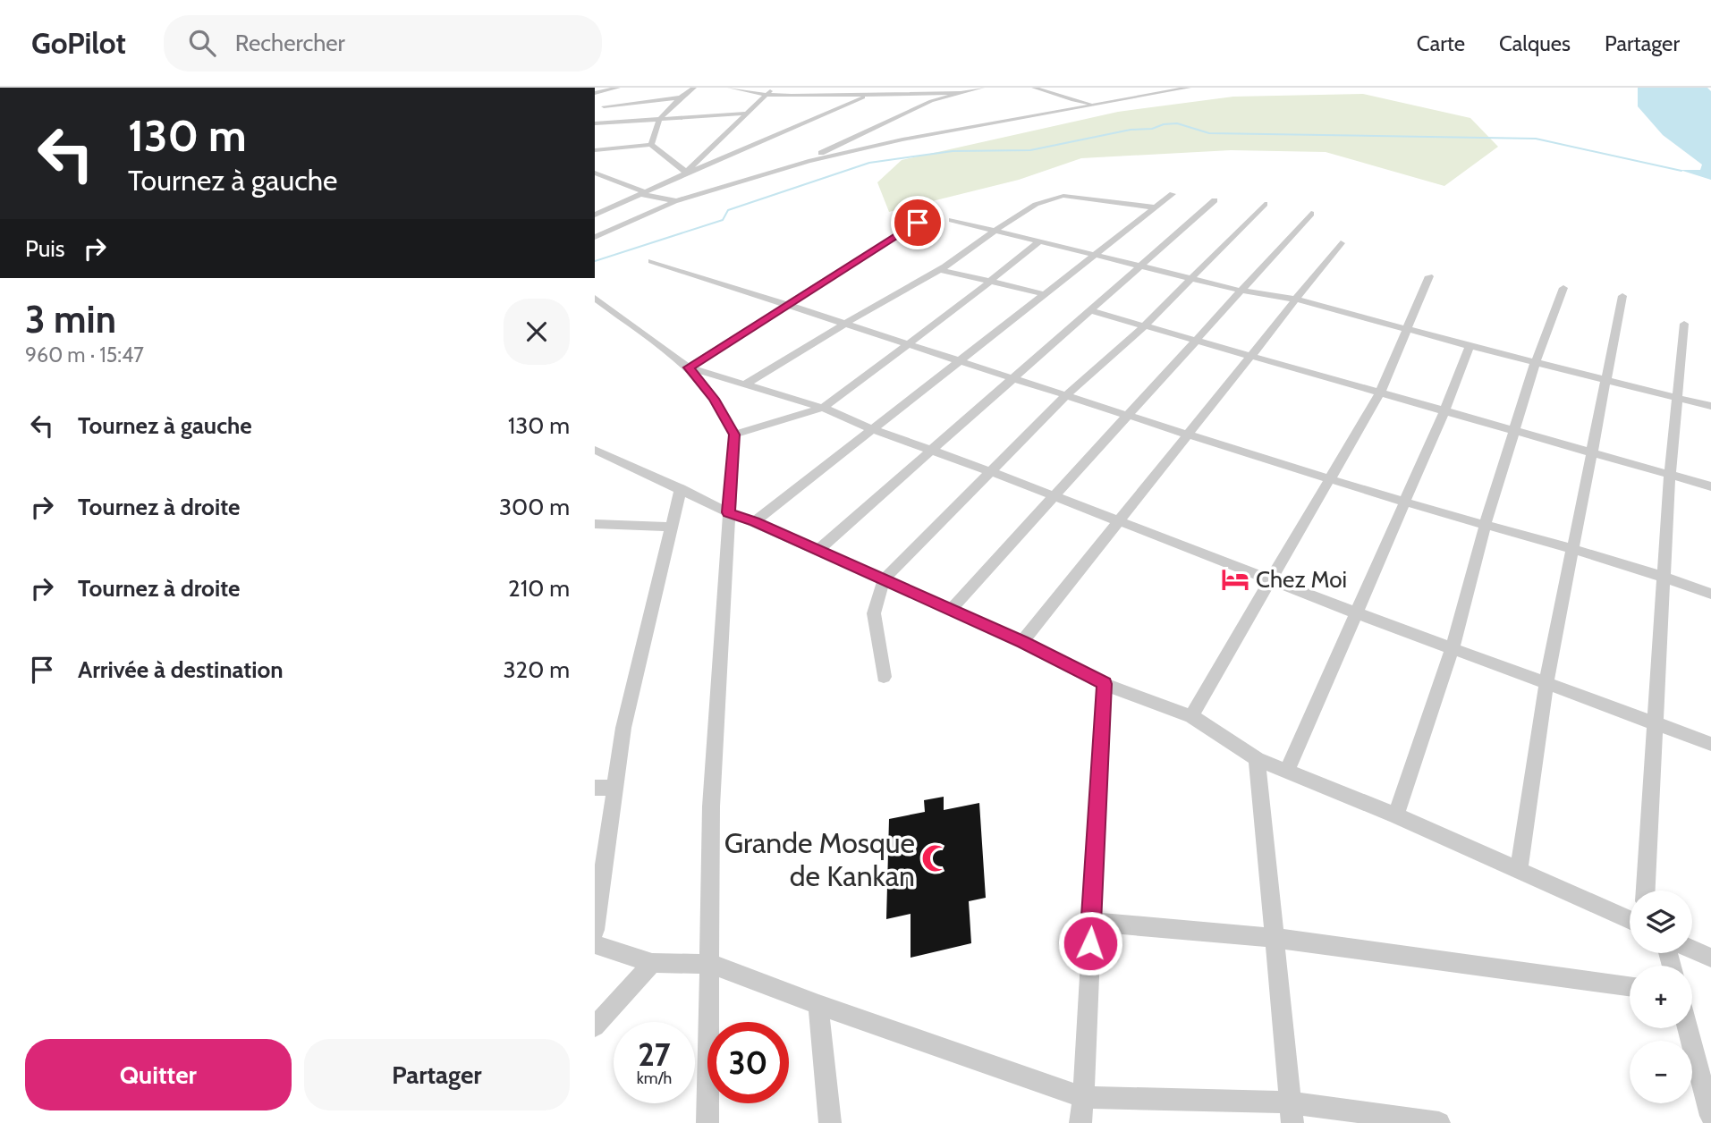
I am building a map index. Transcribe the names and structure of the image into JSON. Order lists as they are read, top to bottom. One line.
{"places":{"hotel":["Chez Moi"],"mosque":["Grande Mosque de Kankan"]},"page":{"header":"GoPilot","search":"Rechercher","nav":["Carte","Calques","Partager"],"turn":["130 m","Tournez à gauche"],"then":"Puis","heading":["3 min","960 m · 15:47"],"list":[{"name":"Tournez à gauche","value":"130 m"},{"name":"Tournez à droite","value":"300 m"},{"name":"Tournez à droite","value":"210 m"},{"name":"Arrivée à destination","value":"320 m"}],"map_buttons":["+","−"],"speed":"27 km/h","limit":"30","buttons":["Quitter","Partager"]}}
